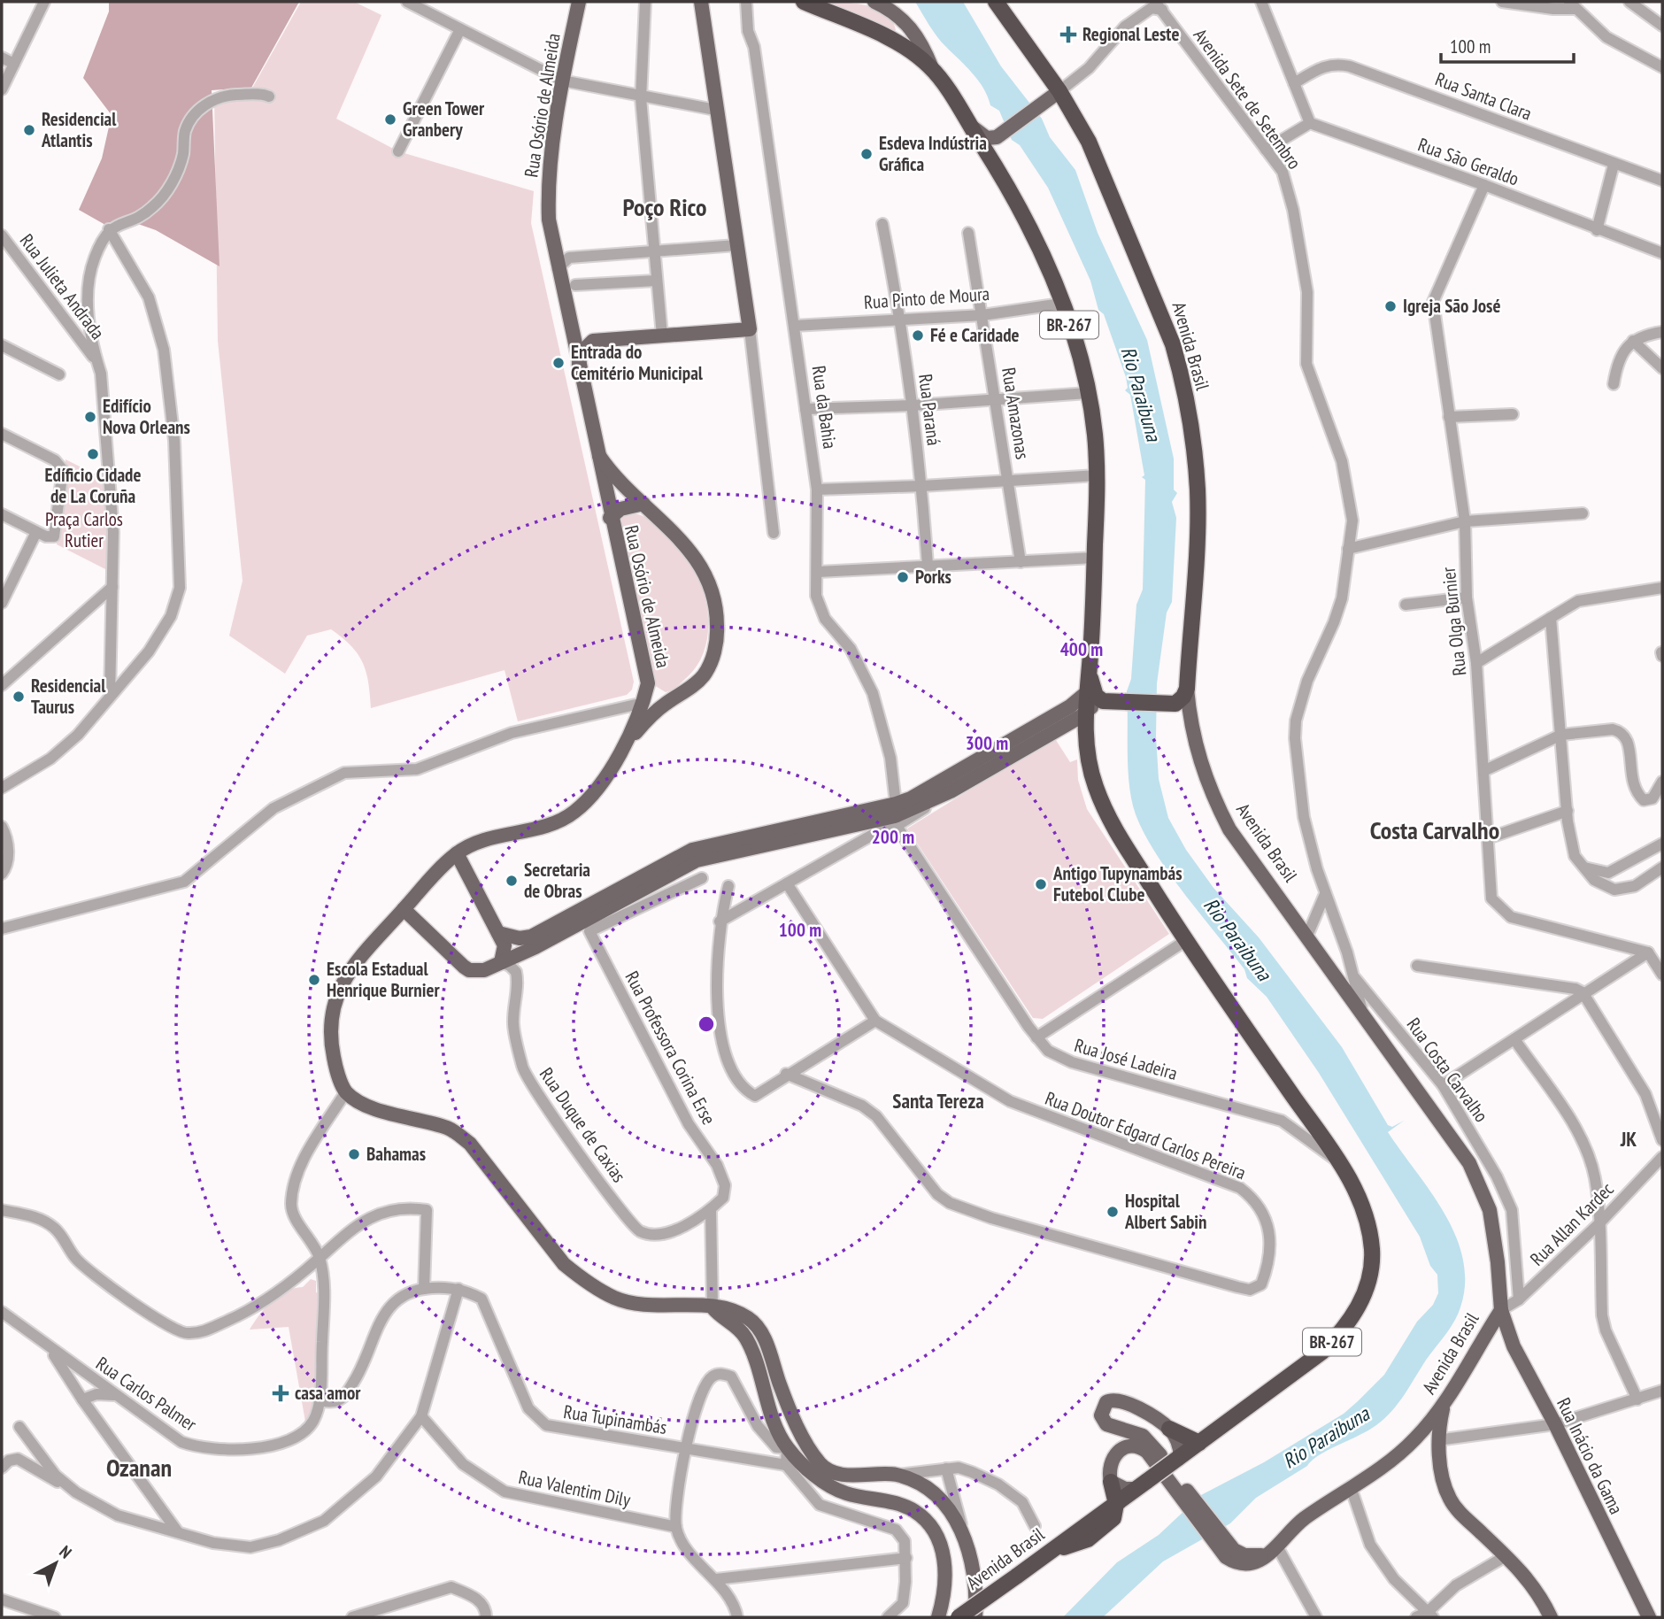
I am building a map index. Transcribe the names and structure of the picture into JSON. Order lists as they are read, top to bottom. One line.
{"streets":{"highway":["BR-267","Avenida Brasil"],"main road":["Rua Osório de Almeida","Rua Inácio da Gama"],"street":["Rua Santa Clara","Avenida Sete de Setembro","Rua São Geraldo","Rua Julieta Andrada","Rua Pinto de Moura","Rua da Bahia","Rua Paraná","Rua Amazonas","Rua Olga Burnier","Rua Professora Corina Erse","Rua José Ladeira","Rua Costa Carvalho","Rua Duque de Caxias","Rua Doutor Edgard Carlos Pereira","Rua Allan Kardec","Rua Carlos Palmer","Rua Tupinambás","Rua Valentim Dily"]},"crossings":[["Avenida Sete de Setembro","Rua Costa Carvalho"],["Rua São Geraldo","Rua Olga Burnier"],["Rua Pinto de Moura","BR-267"],["Rua Pinto de Moura","Rua da Bahia"],["Rua Pinto de Moura","Rua Paraná"],["Rua Pinto de Moura","Rua Amazonas"],["BR-267","Avenida Brasil"],["BR-267","Rua José Ladeira"],["Avenida Brasil","Rua Costa Carvalho"],["Avenida Brasil","Rua Allan Kardec"],["Avenida Brasil","Rua Inácio da Gama"],["Rua da Bahia","Rua José Ladeira"],["Rua Professora Corina Erse","Rua Duque de Caxias"],["Rua Costa Carvalho","Rua Allan Kardec"],["Rua Allan Kardec","Rua Inácio da Gama"]],"districts":["Poço Rico","Costa Carvalho","Santa Tereza","JK","Ozanan"],"water":["Rio Paraibuna"],"parks":["Praça Carlos Rutier"],"places":{"health":["Regional Leste","casa amor"],"other":["Green Tower Granbery","Residencial Atlantis","Esdeva Indústria Gráfica","Igreja São José","Fé e Caridade","Entrada do Cemitério Municipal","Edifício Nova Orleans","Edíficio Cidade de La Coruña","Porks","Residencial Taurus","Secretaria de Obras","Antigo Tupynambás Futebol Clube","Escola Estadual Henrique Burnier","Bahamas","Hospital Albert Sabin"]},"scale_bar":"100 m","north":"top right","rings":["400 m","300 m","200 m","100 m"]}
